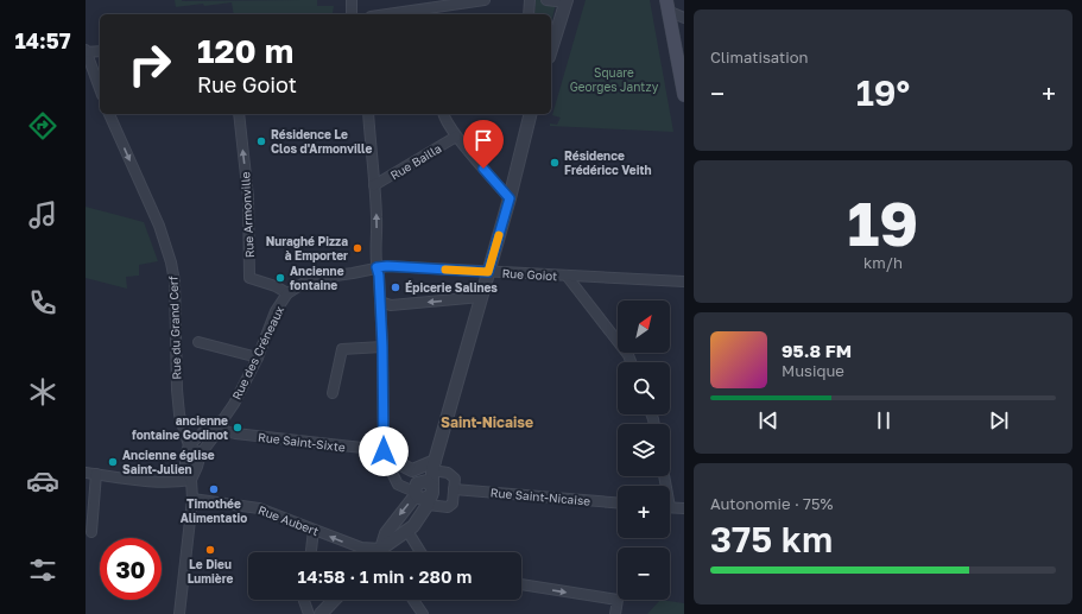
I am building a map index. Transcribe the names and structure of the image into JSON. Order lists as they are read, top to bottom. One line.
{"streets":{"street":["Rue Bailla","Rue Armonville","Rue Goiot","Rue du Grand Cerf","Rue des Créneaux","Rue Saint-Sixte","Rue Saint-Nicaise","Rue Aubert"]},"crossings":[["Rue Armonville","Rue des Créneaux"],["Rue Goiot","Rue des Créneaux"]],"one_way":["Rue Armonville","Rue du Grand Cerf","Rue Aubert"],"districts":["Saint-Nicaise"],"parks":["Square Georges Jantzy"],"places":["Résidence Le Clos d'Armonville","Résidence Frédéricc Veith","Nuraghé Pizza à Emporter","Ancienne fontaine","Épicerie Salines","ancienne fontaine Godinot","Ancienne église Saint-Julien","Timothée Alimentatio","Le Dieu Lumière"],"north":"top right","page":{"tabs":"14:57","tile":["Climatisation",["19","km/h"],["Autonomie · 75%","375 km"]],"turn":["120 m","Rue Goiot"],"heat":["−","19°","+"],"map_buttons":["+","−"],"song":["95.8 FM","Musique"],"limit":"30","trip":"14:58 · 1 min · 280 m"}}
